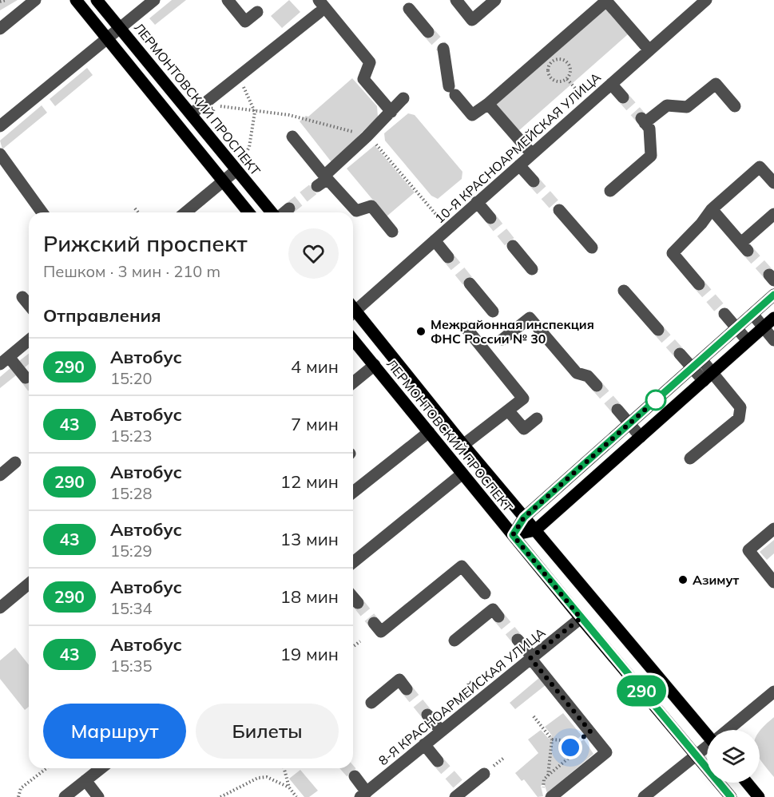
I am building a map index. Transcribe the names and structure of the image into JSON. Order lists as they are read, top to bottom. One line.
{"streets":{"main road":["ЛЕРМОНТОВСКИЙ ПРОСПЕКТ"],"street":["10-Я КРАСНОАРМЕЙСКАЯ УЛИЦА","8-Я КРАСНОАРМЕЙСКАЯ УЛИЦА"]},"crossings":[["ЛЕРМОНТОВСКИЙ ПРОСПЕКТ","8-Я КРАСНОАРМЕЙСКАЯ УЛИЦА"]],"places":["Межрайонная инспекция ФНС России № 30","Азимут"],"lines":["bus line 290"],"page":{"on_map":"290","heading":[["Рижский проспект","Пешком · 3 мин · 210 m"],"Отправления"],"list":[{"mark":"290","name":"Автобус","note":"15:20","value":"4 мин"},{"mark":"43","name":"Автобус","note":"15:23","value":"7 мин"},{"mark":"290","name":"Автобус","note":"15:28","value":"12 мин"},{"mark":"43","name":"Автобус","note":"15:29","value":"13 мин"},{"mark":"290","name":"Автобус","note":"15:34","value":"18 мин"},{"mark":"43","name":"Автобус","note":"15:35","value":"19 мин"}],"buttons":["Маршрут","Билеты"]}}
